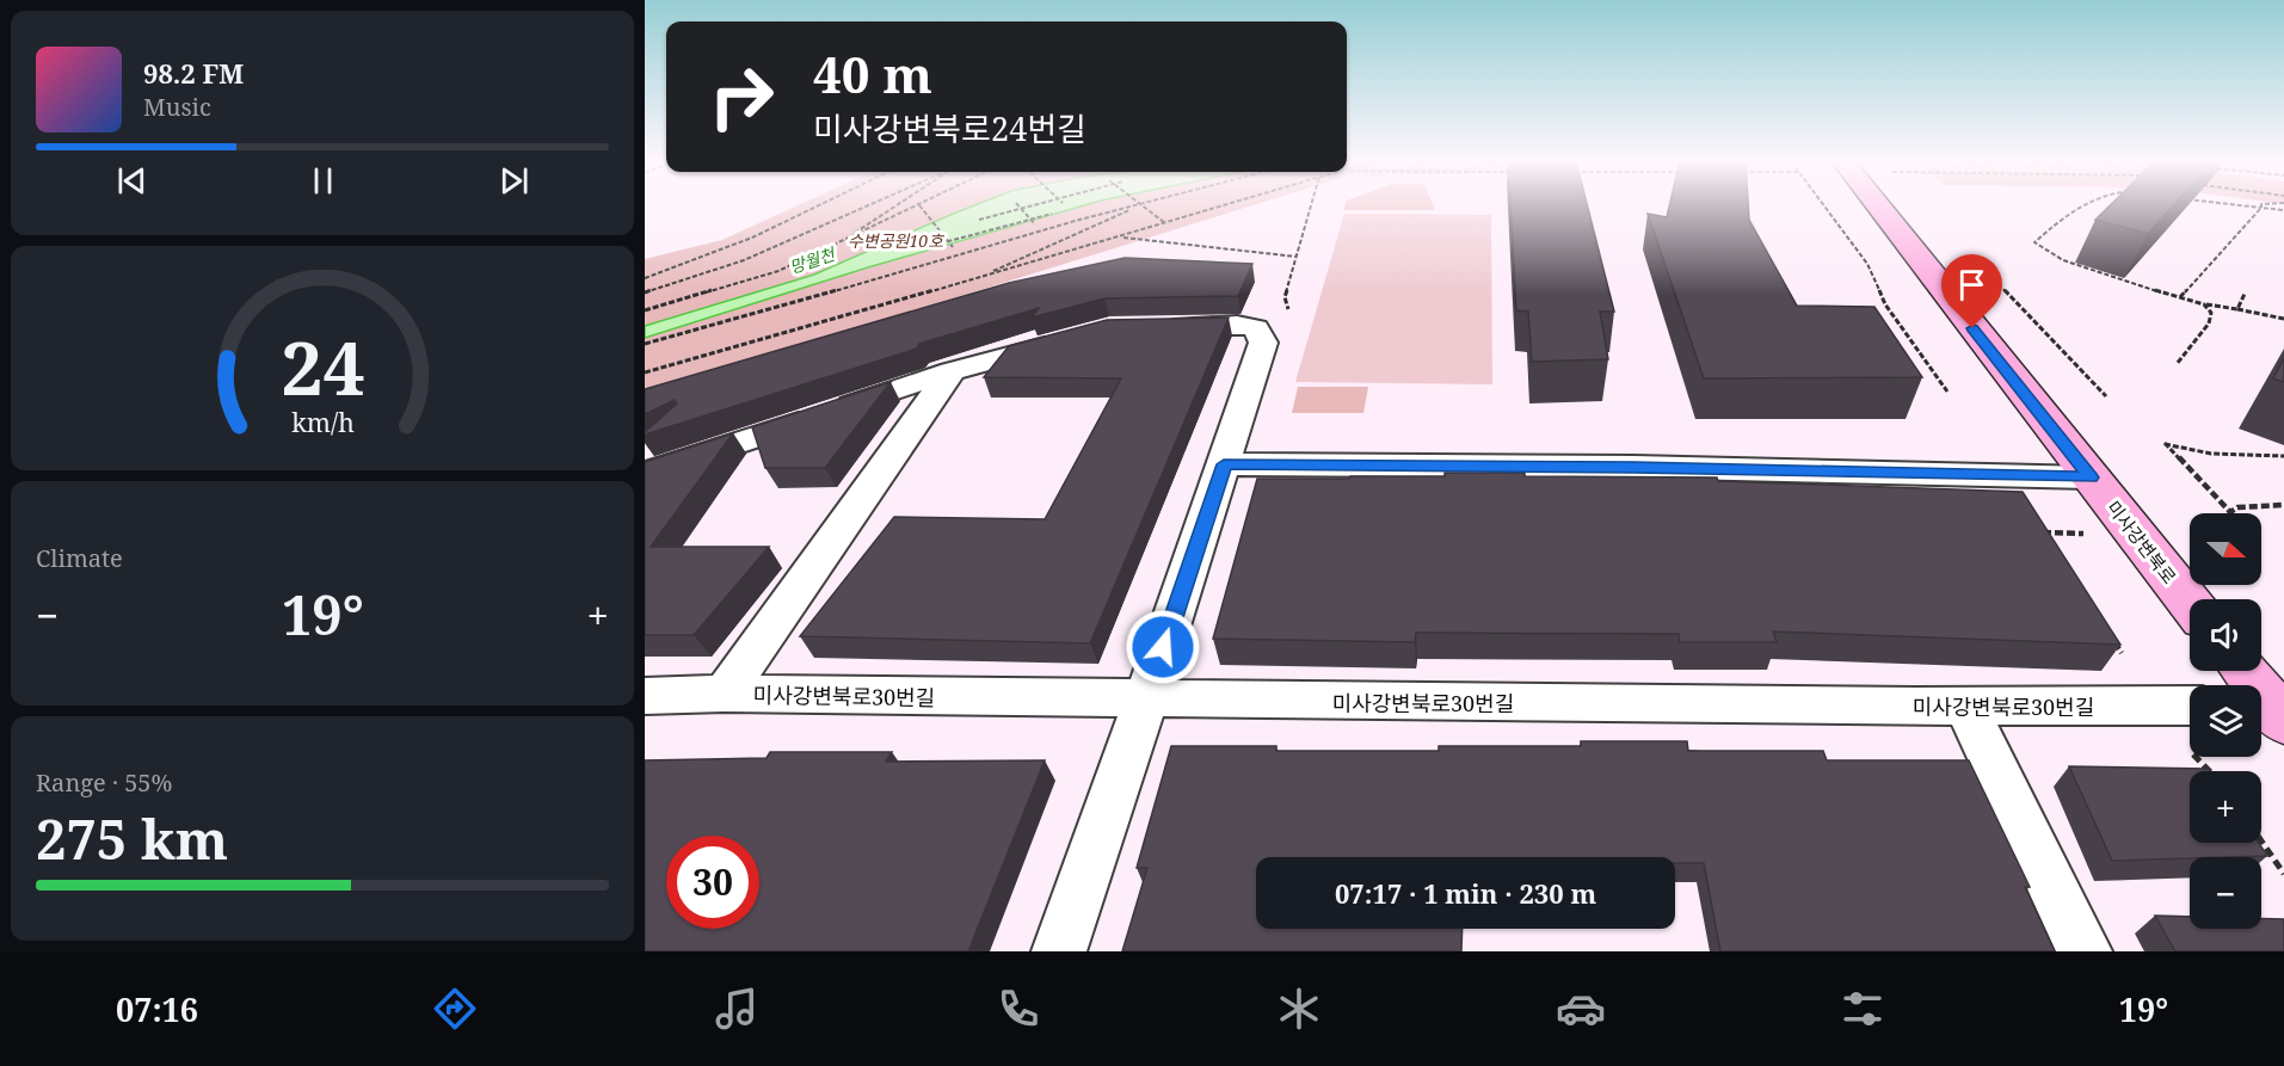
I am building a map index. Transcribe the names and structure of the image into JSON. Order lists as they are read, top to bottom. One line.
{"streets":{"street":["미사강변북로","미사강변북로30번길"]},"water":["망월천"],"parks":["수변공원10호"],"north":"right","page":{"turn":["40 m","미사강변북로24번길"],"song":["98.2 FM","Music"],"tile":["Climate",["Range · 55%","275 km"]],"map_buttons":["+","−"],"heat":["−","19°","+"],"limit":"30","trip":"07:17 · 1 min · 230 m","tabs":["07:16","19°"],"gauge":["24","km/h"]}}
